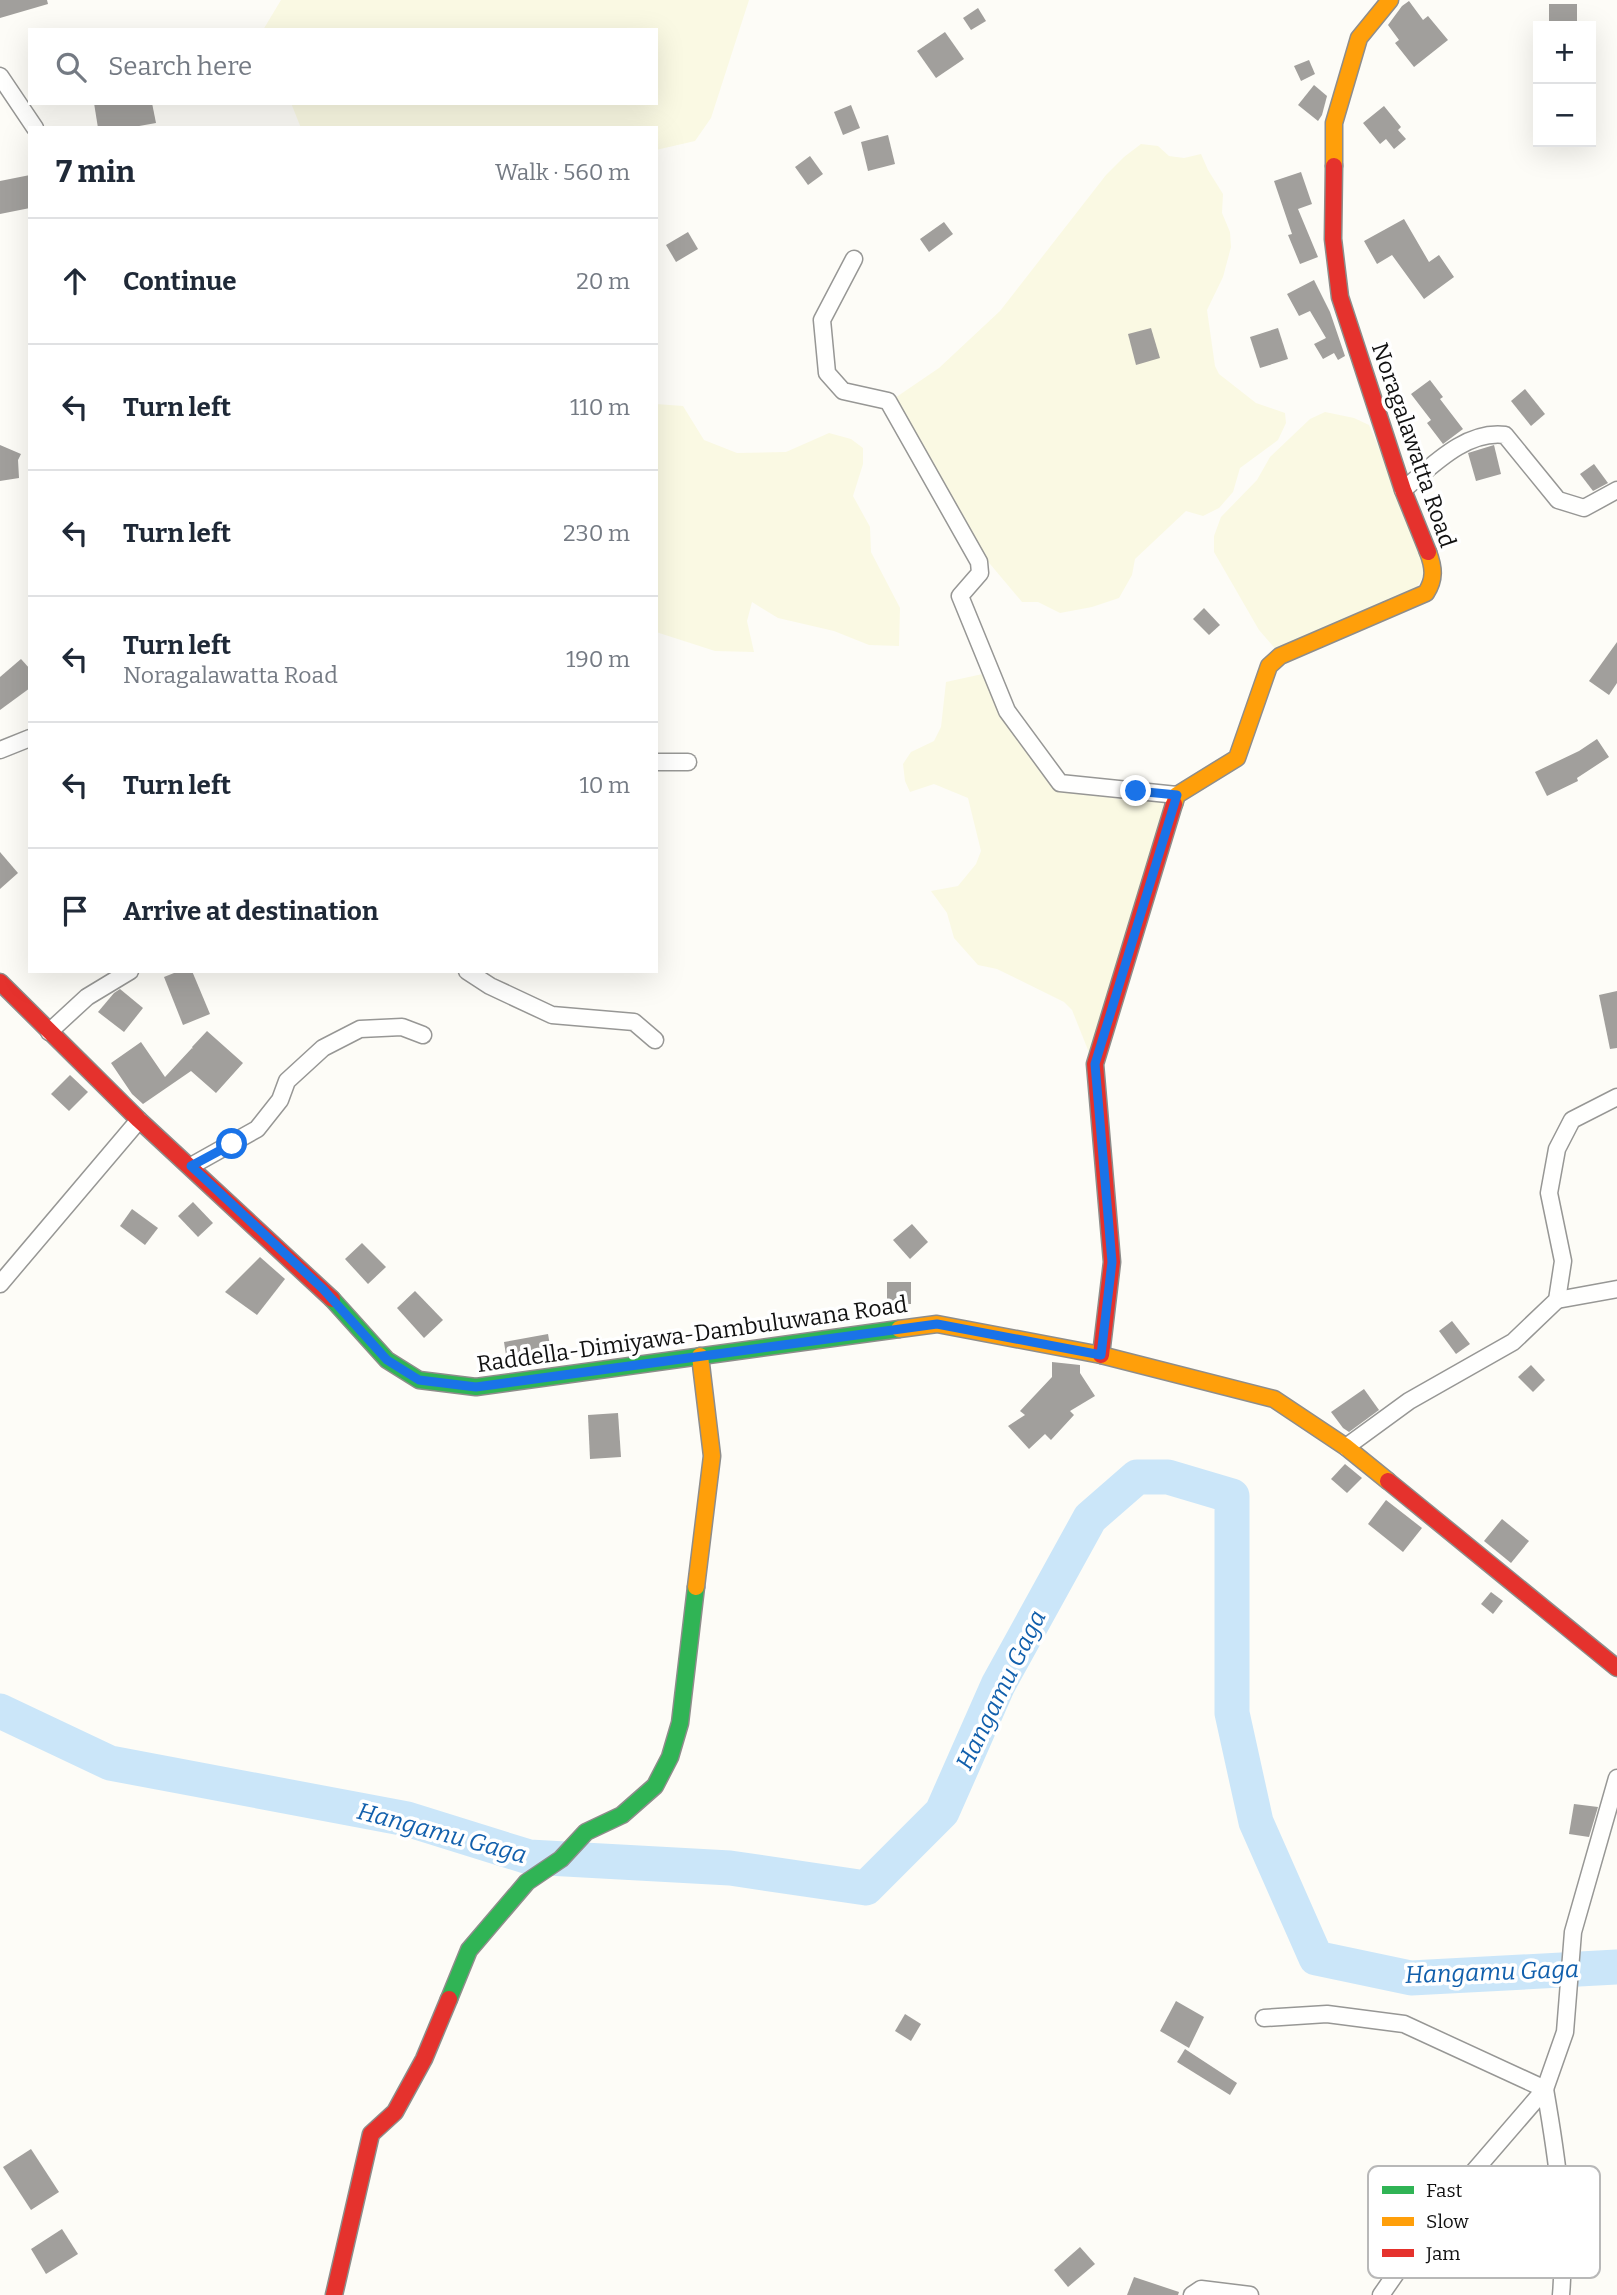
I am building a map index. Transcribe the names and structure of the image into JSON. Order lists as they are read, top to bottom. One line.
{"streets":{"street":["Noragalawatta Road","Raddella-Dimiyawa-Dambuluwana Road"]},"water":["Hangamu Gaga"],"legend":["Fast","Slow","Jam"],"page":{"map_buttons":["+","−"],"search":"Search here","heading":["7 min","Walk · 560 m"],"list":[["Continue","20 m"],["Turn left","110 m"],["Turn left","230 m"],["Turn left","Noragalawatta Road","190 m"],["Turn left","10 m"],"Arrive at destination"]}}
